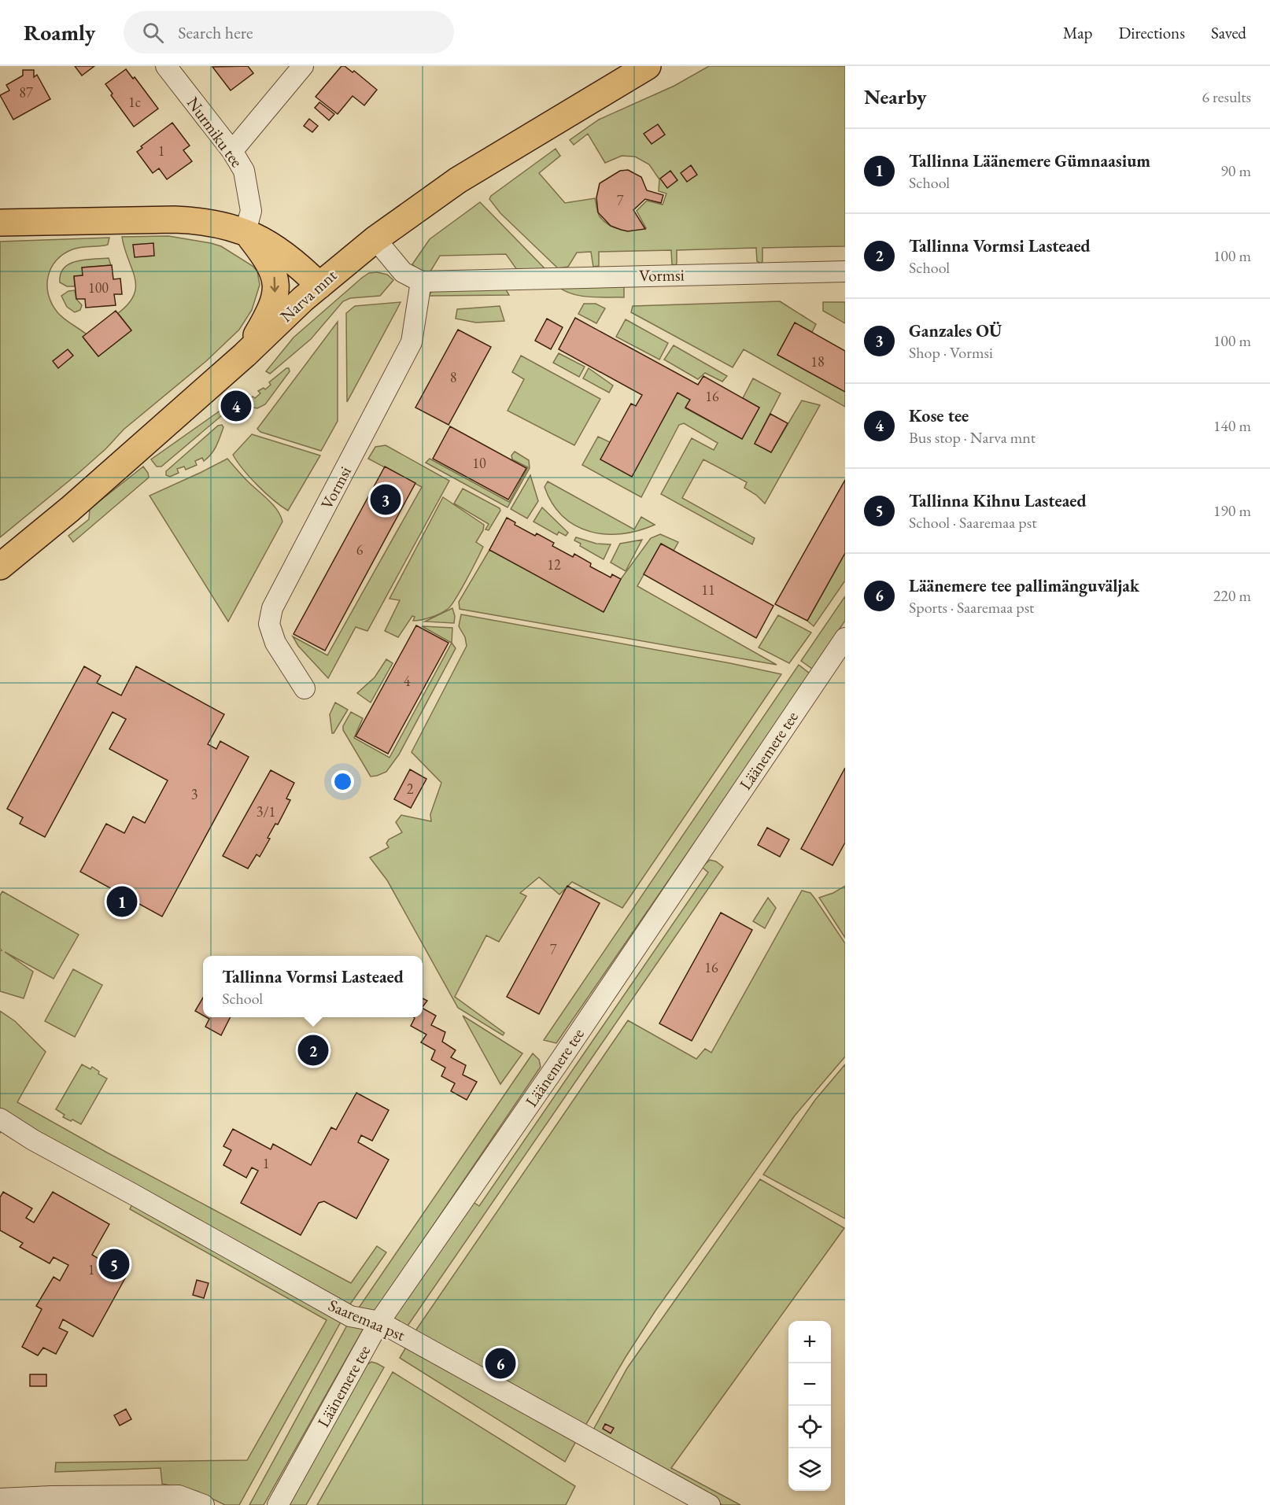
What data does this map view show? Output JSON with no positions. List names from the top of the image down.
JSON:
{
  "streets": {
    "main road": ["Narva mnt"],
    "street": [
      "Nurmiku tee",
      "Vormsi",
      "Läänemere tee",
      "Saaremaa pst"
    ]
  },
  "crossings": [
    ["Läänemere tee", "Saaremaa pst"]
  ],
  "house_numbers": [
    "87",
    "1c",
    "1",
    "7",
    "100",
    "18",
    "8",
    "16",
    "10",
    "6",
    "12",
    "11",
    "4",
    "2",
    "3",
    "3/1",
    "7",
    "16",
    "1",
    "1"
  ],
  "page": {
    "header": "Roamly",
    "search": "Search here",
    "nav": ["Map", "Directions", "Saved"],
    "heading": ["Nearby", "6 results"],
    "list": [
      {
        "mark": "1",
        "name": "Tallinna Läänemere Gümnaasium",
        "note": "School",
        "value": "90 m"
      },
      {
        "mark": "2",
        "name": "Tallinna Vormsi Lasteaed",
        "note": "School",
        "value": "100 m"
      },
      {
        "mark": "3",
        "name": "Ganzales OÜ",
        "note": "Shop · Vormsi",
        "value": "100 m"
      },
      {
        "mark": "4",
        "name": "Kose tee",
        "note": "Bus stop · Narva mnt",
        "value": "140 m"
      },
      {
        "mark": "5",
        "name": "Tallinna Kihnu Lasteaed",
        "note": "School · Saaremaa pst",
        "value": "190 m"
      },
      {
        "mark": "6",
        "name": "Läänemere tee pallimänguväljak",
        "note": "Sports · Saaremaa pst",
        "value": "220 m"
      }
    ],
    "pins": [
      "4",
      "3",
      "1",
      "2",
      "5",
      "6"
    ],
    "popup": ["Tallinna Vormsi Lasteaed", "School"],
    "map_buttons": ["+", "−"]
  }
}
